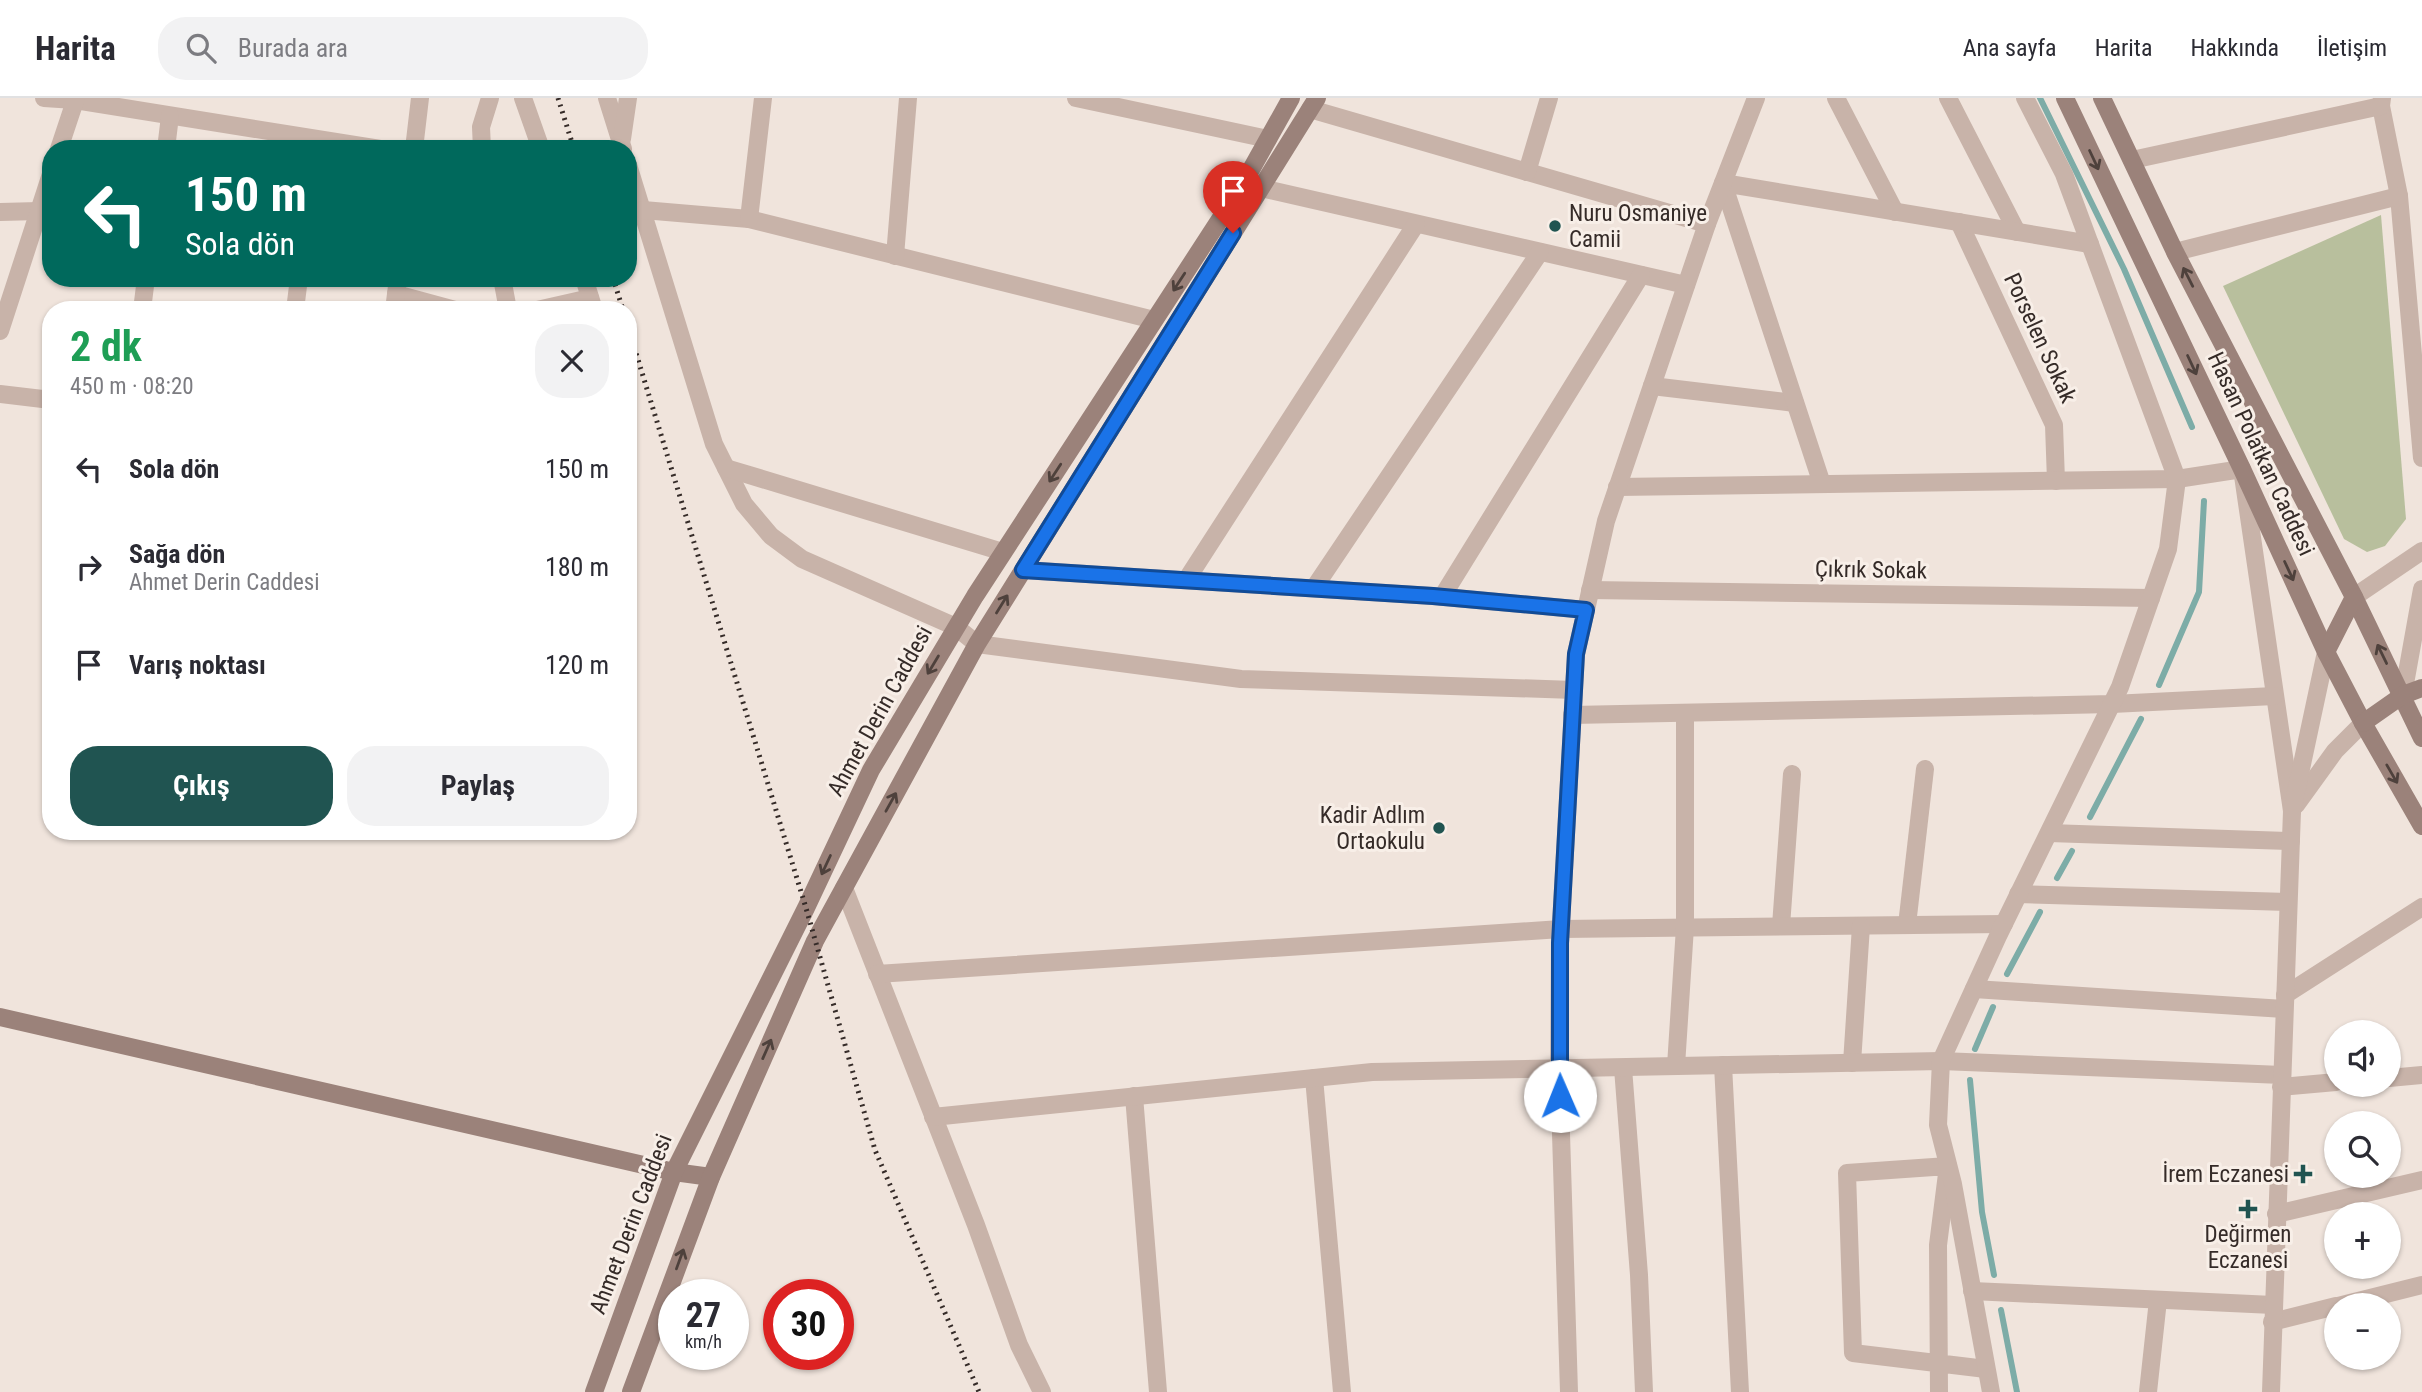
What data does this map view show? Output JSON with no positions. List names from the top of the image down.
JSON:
{
  "streets": {
    "main road": ["Hasan Polatkan Caddesi", "Ahmet Derin Caddesi"],
    "street": ["Porselen Sokak", "Çıkrık Sokak"]
  },
  "places": {
    "other": ["Nuru Osmaniye Camii", "Kadir Adlım Ortaokulu"],
    "health": ["İrem Eczanesi", "Değirmen Eczanesi"]
  },
  "page": {
    "header": "Harita",
    "search": "Burada ara",
    "nav": [
      "Ana sayfa",
      "Harita",
      "Hakkında",
      "İletişim"
    ],
    "turn": ["150 m", "Sola dön"],
    "heading": ["2 dk", "450 m · 08:20"],
    "list": [
      {
        "name": "Sola dön",
        "value": "150 m"
      },
      {
        "name": "Sağa dön",
        "note": "Ahmet Derin Caddesi",
        "value": "180 m"
      },
      {
        "name": "Varış noktası",
        "value": "120 m"
      }
    ],
    "buttons": ["Çıkış", "Paylaş"],
    "map_buttons": ["+", "−"],
    "speed": "27 km/h",
    "limit": "30"
  }
}
